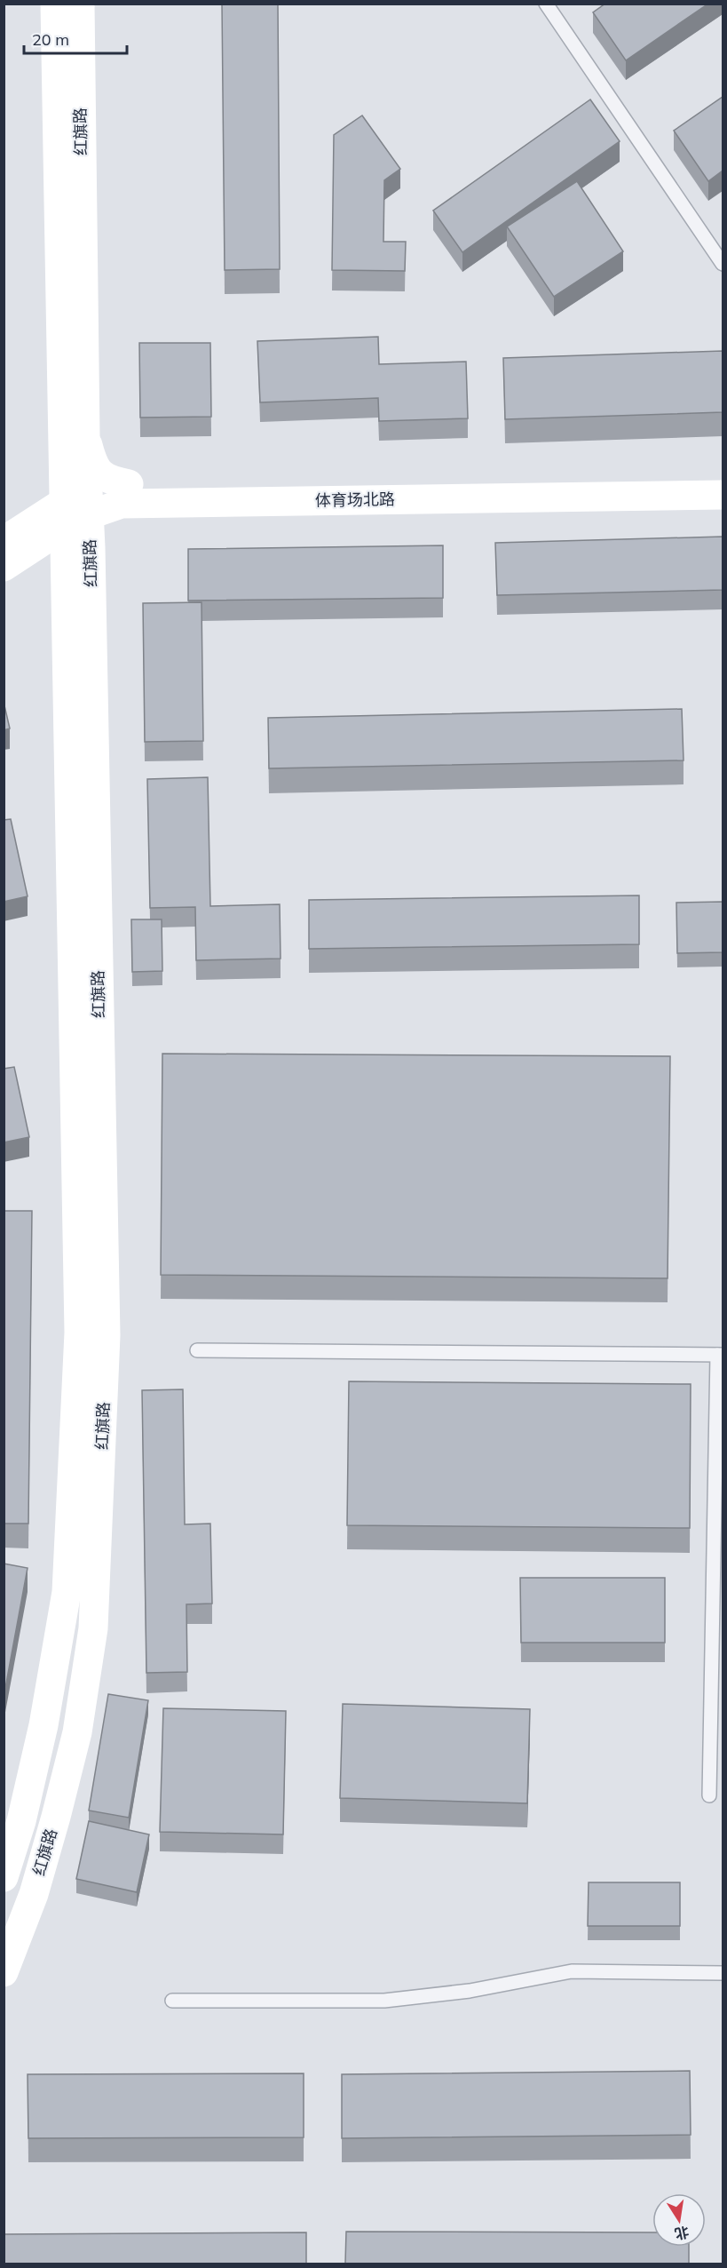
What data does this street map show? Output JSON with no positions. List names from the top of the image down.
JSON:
{
  "streets": {
    "main road": ["红旗路", "体育场北路"]
  },
  "crossings": [
    ["红旗路", "体育场北路"]
  ],
  "scale_bar": "20 m",
  "north": "bottom"
}
